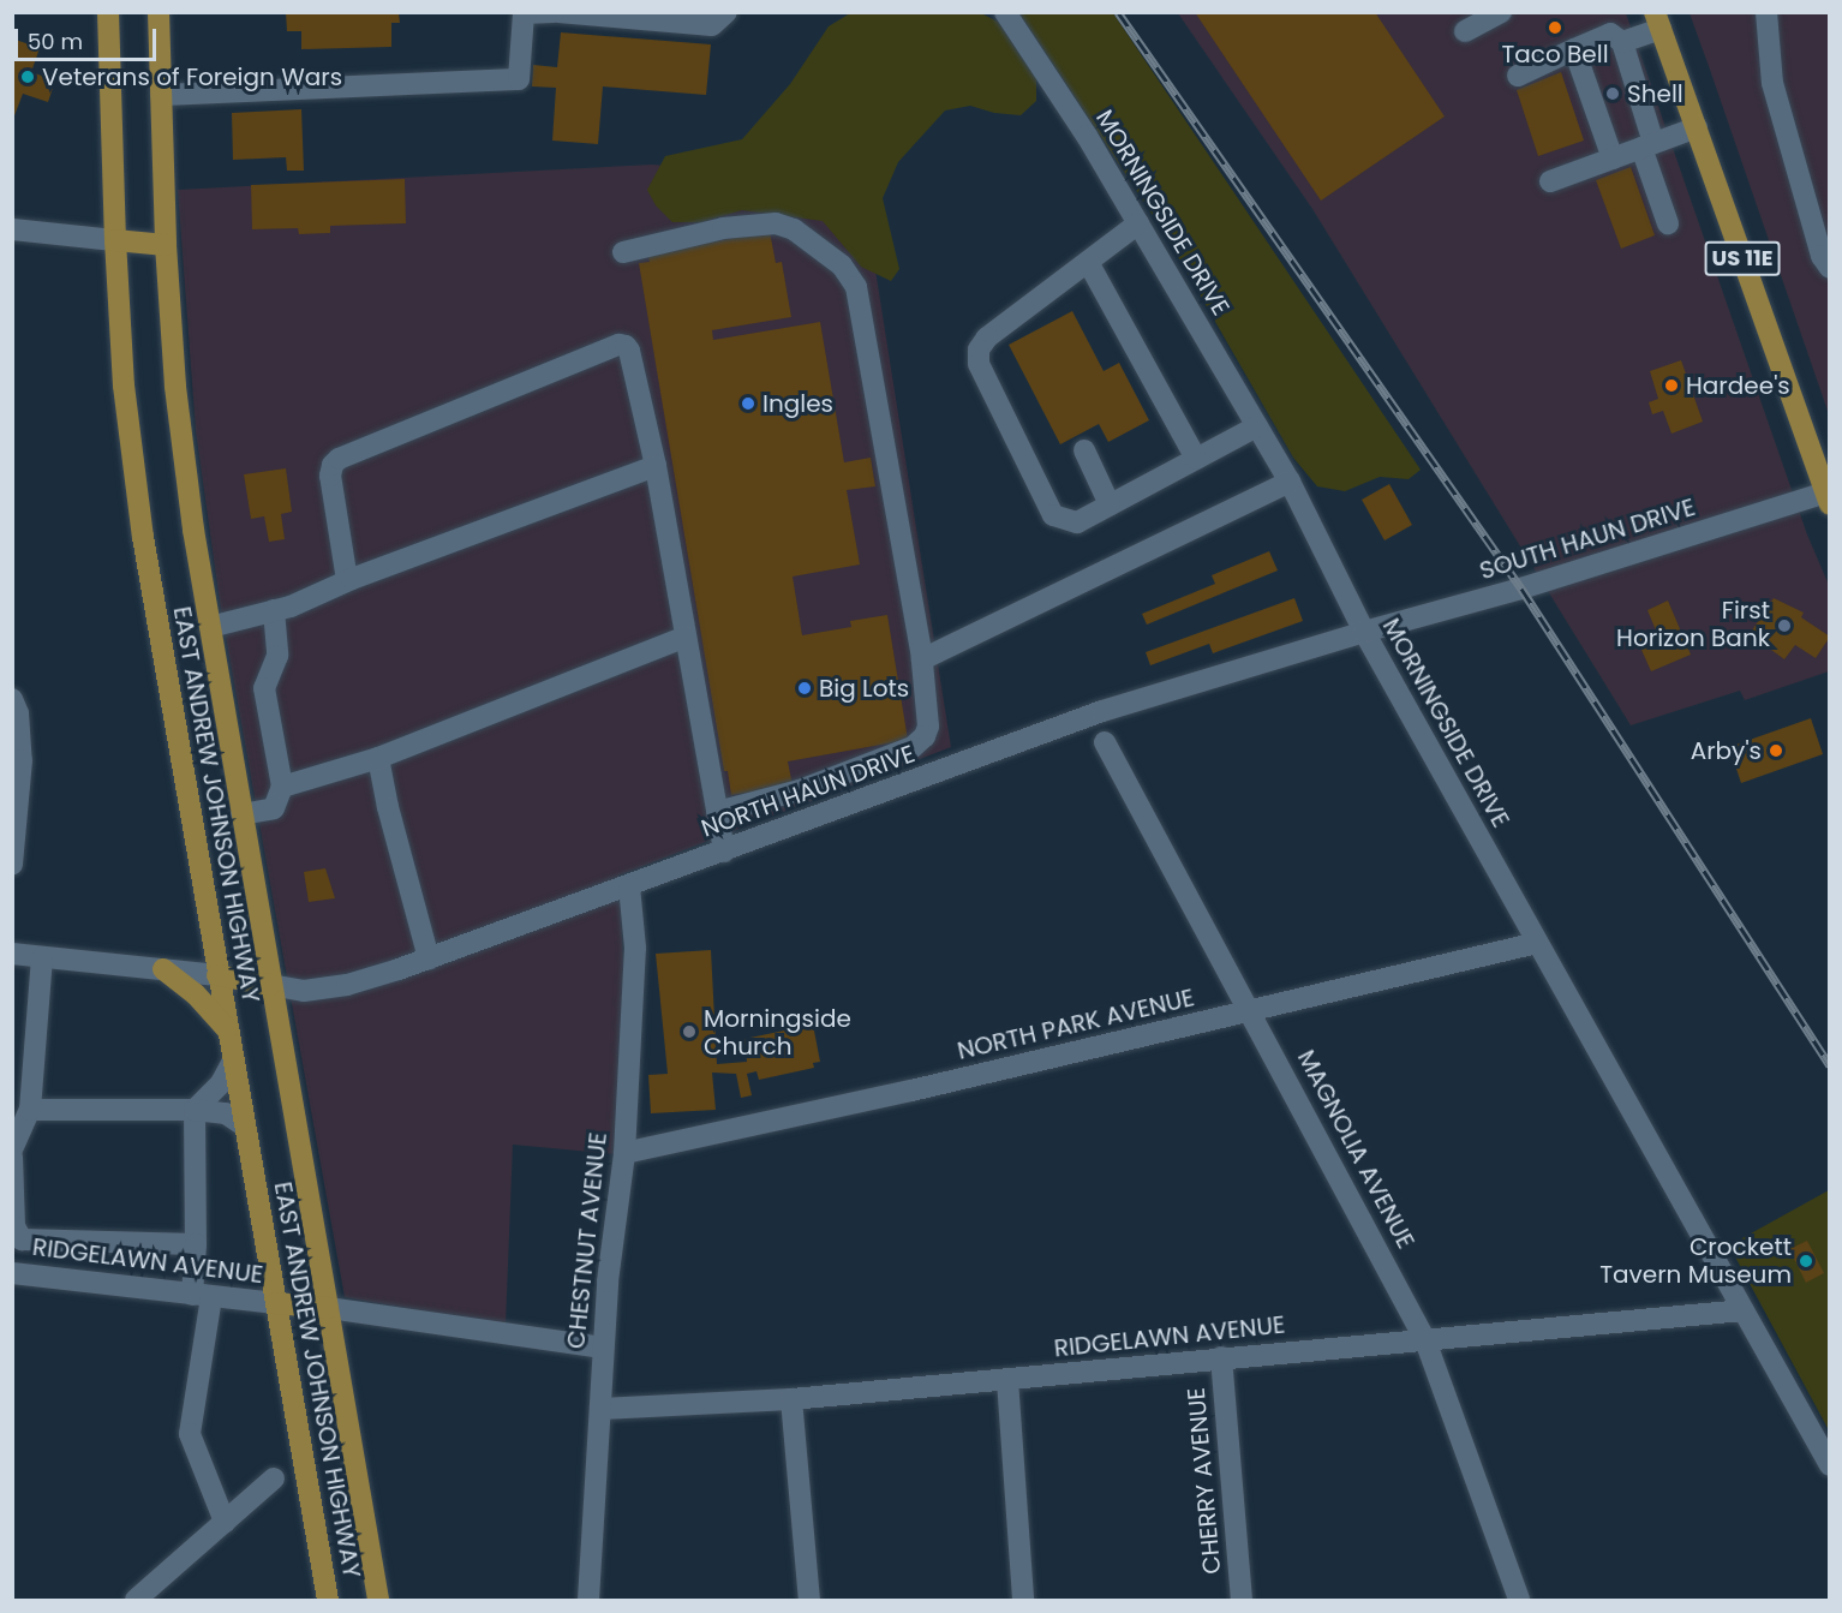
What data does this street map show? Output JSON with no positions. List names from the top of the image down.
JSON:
{
  "streets": {
    "main road": ["US 11E", "EAST ANDREW JOHNSON HIGHWAY"],
    "street": [
      "MORNINGSIDE DRIVE",
      "SOUTH HAUN DRIVE",
      "NORTH HAUN DRIVE",
      "NORTH PARK AVENUE",
      "MAGNOLIA AVENUE",
      "CHESTNUT AVENUE",
      "RIDGELAWN AVENUE",
      "CHERRY AVENUE"
    ]
  },
  "crossings": [
    ["MORNINGSIDE DRIVE", "SOUTH HAUN DRIVE"],
    ["MORNINGSIDE DRIVE", "NORTH HAUN DRIVE"],
    ["MORNINGSIDE DRIVE", "NORTH PARK AVENUE"],
    ["MORNINGSIDE DRIVE", "RIDGELAWN AVENUE"],
    ["US 11E", "SOUTH HAUN DRIVE"],
    ["SOUTH HAUN DRIVE", "NORTH HAUN DRIVE"],
    ["NORTH HAUN DRIVE", "EAST ANDREW JOHNSON HIGHWAY"],
    ["NORTH HAUN DRIVE", "CHESTNUT AVENUE"],
    ["EAST ANDREW JOHNSON HIGHWAY", "RIDGELAWN AVENUE"],
    ["NORTH PARK AVENUE", "MAGNOLIA AVENUE"],
    ["NORTH PARK AVENUE", "CHESTNUT AVENUE"],
    ["MAGNOLIA AVENUE", "RIDGELAWN AVENUE"],
    ["CHESTNUT AVENUE", "RIDGELAWN AVENUE"],
    ["RIDGELAWN AVENUE", "CHERRY AVENUE"]
  ],
  "places": [
    "Taco Bell",
    "Veterans of Foreign Wars",
    "Shell",
    "Hardee's",
    "Ingles",
    "First Horizon Bank",
    "Big Lots",
    "Arby's",
    "Morningside Church",
    "Crockett Tavern Museum"
  ],
  "scale_bar": "50 m"
}
